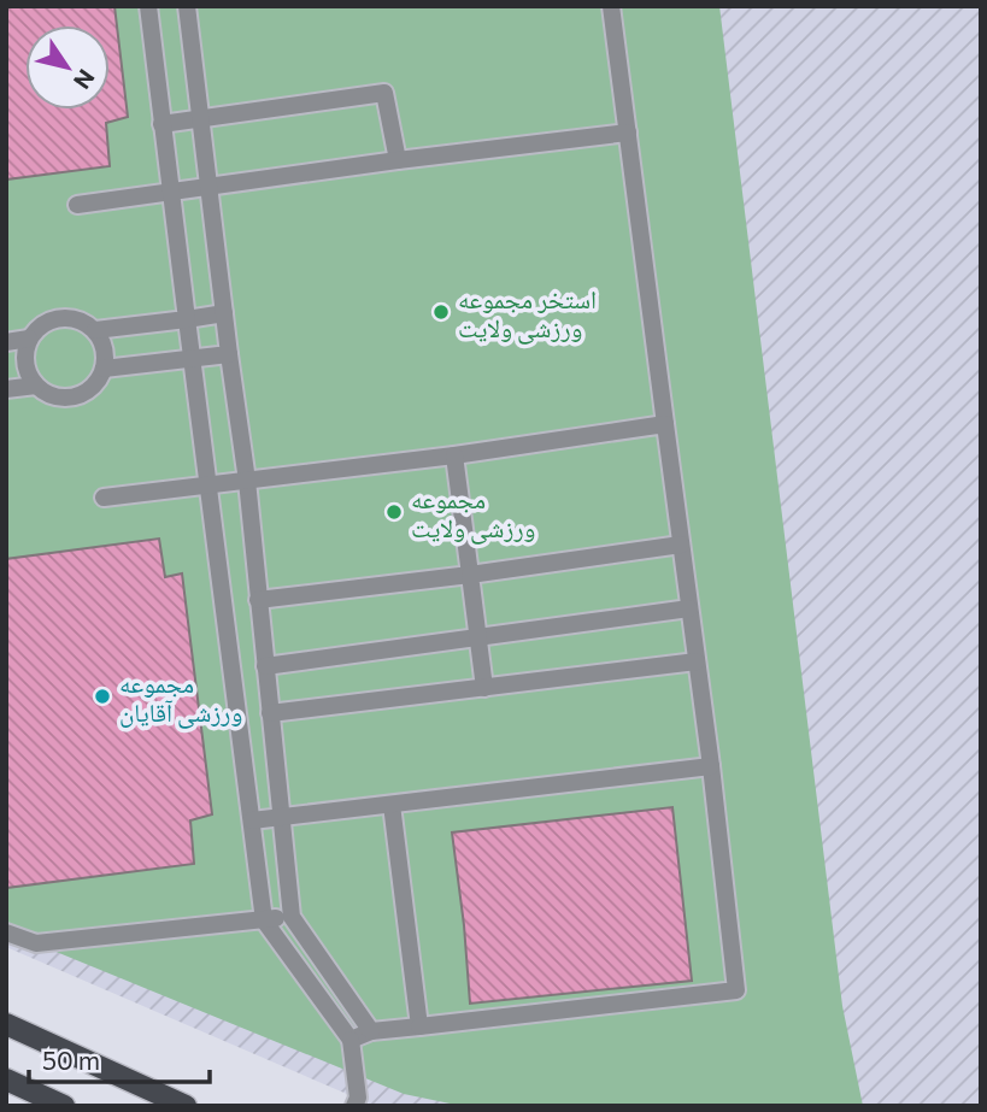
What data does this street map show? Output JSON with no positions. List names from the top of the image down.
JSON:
{
  "places": ["استخر مجموعه ورزشی ولایت", "مجموعه ورزشی ولایت", "مجموعه ورزشی آقایان"],
  "scale_bar": "50 m",
  "north": "bottom right"
}
